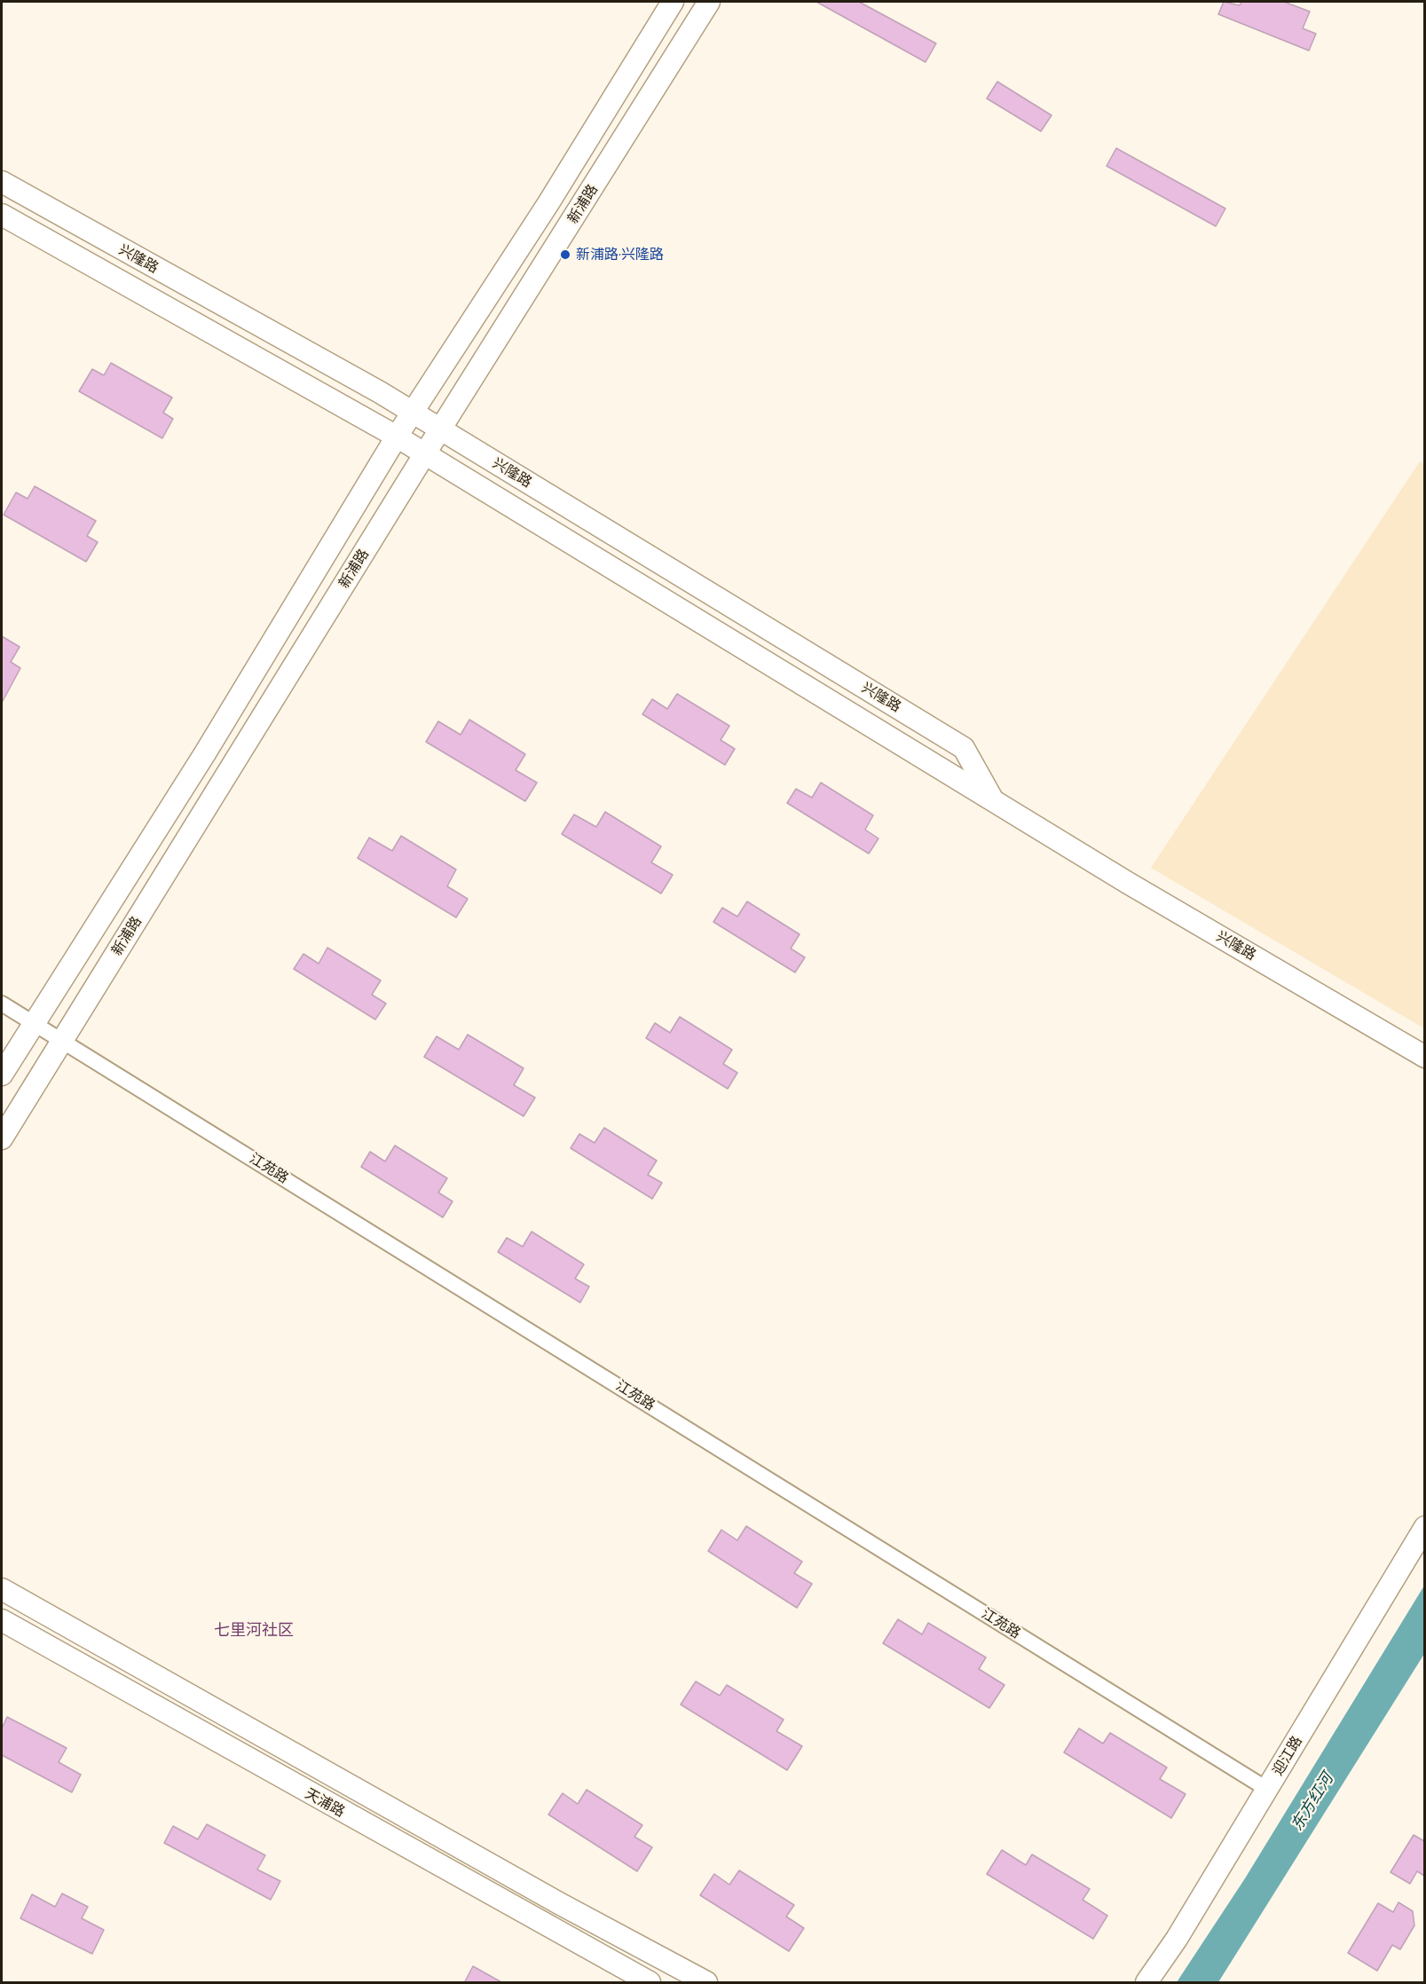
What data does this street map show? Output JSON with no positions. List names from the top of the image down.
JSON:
{
  "streets": {
    "main road": [
      "新浦路",
      "兴隆路",
      "迎江路",
      "天浦路"
    ],
    "street": ["江苑路"]
  },
  "crossings": [
    ["新浦路", "兴隆路"],
    ["新浦路", "江苑路"],
    ["江苑路", "迎江路"]
  ],
  "districts": ["七里河社区"],
  "water": ["东方红河"],
  "places": ["新浦路·兴隆路"]
}
